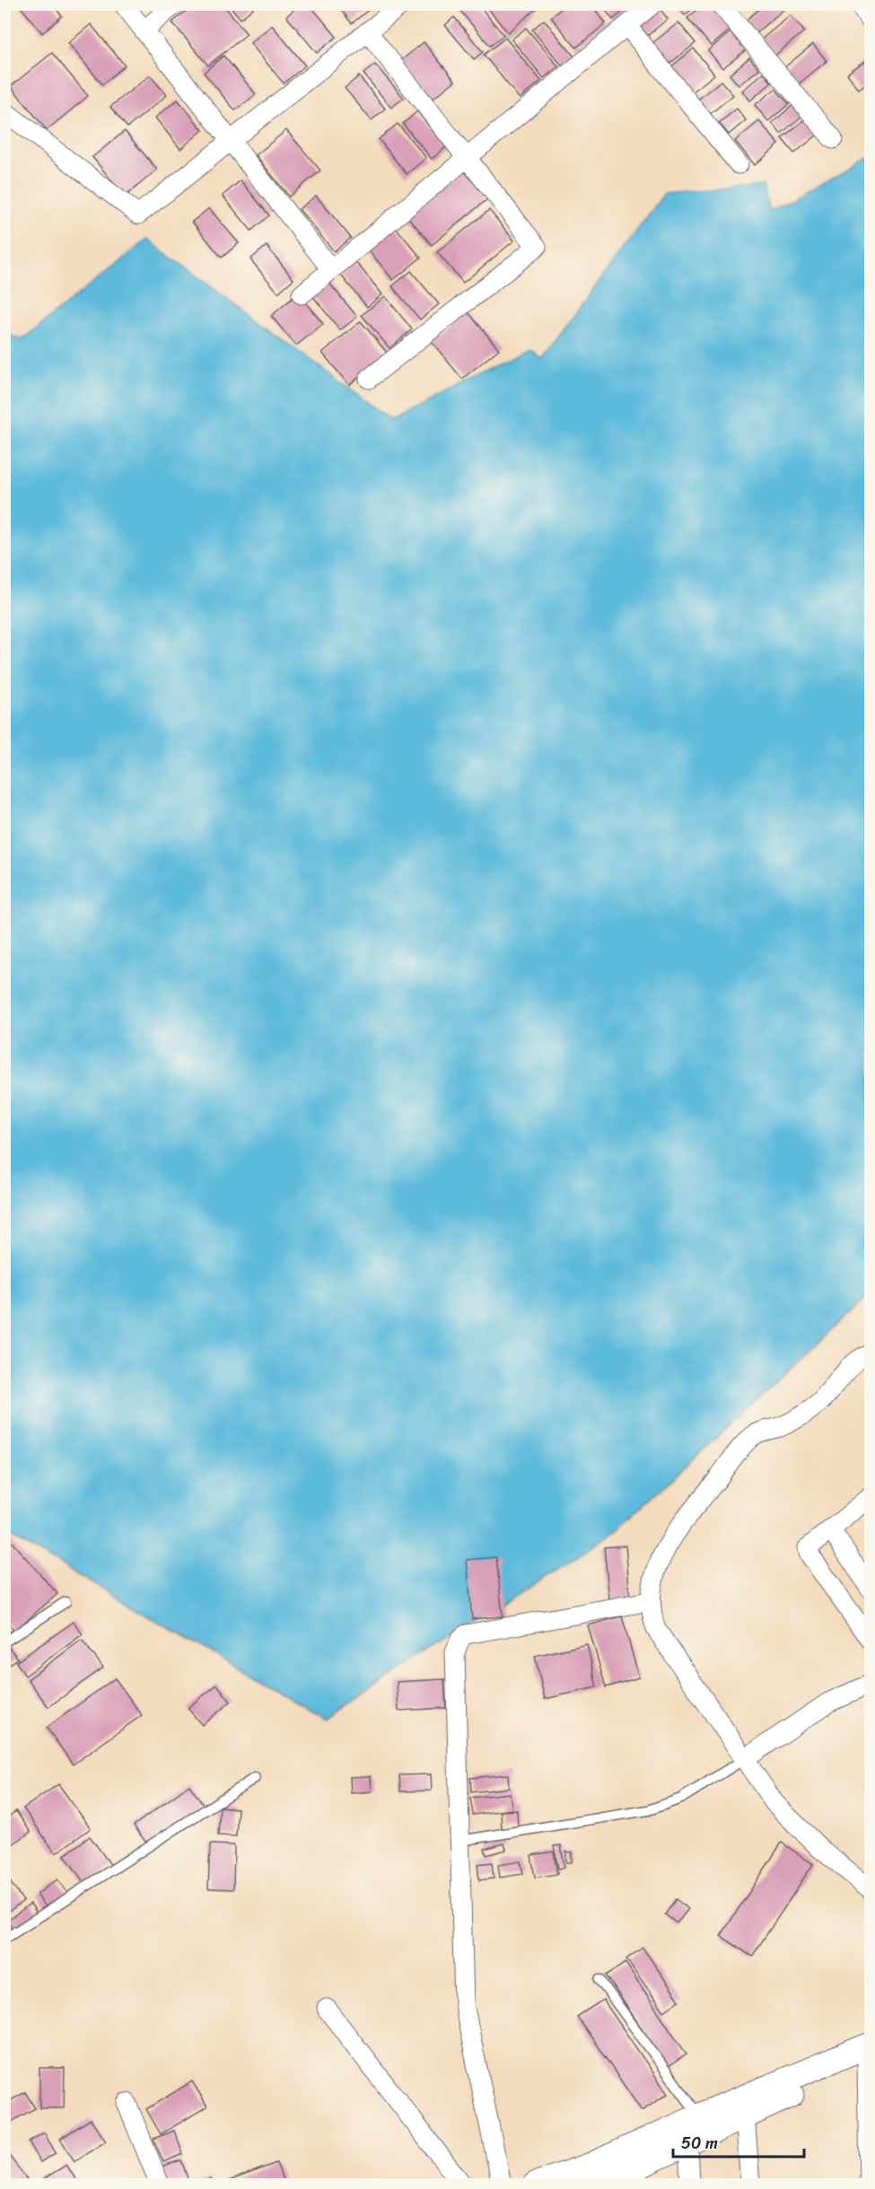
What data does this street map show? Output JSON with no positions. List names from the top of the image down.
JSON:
{
  "scale_bar": "50 m"
}
